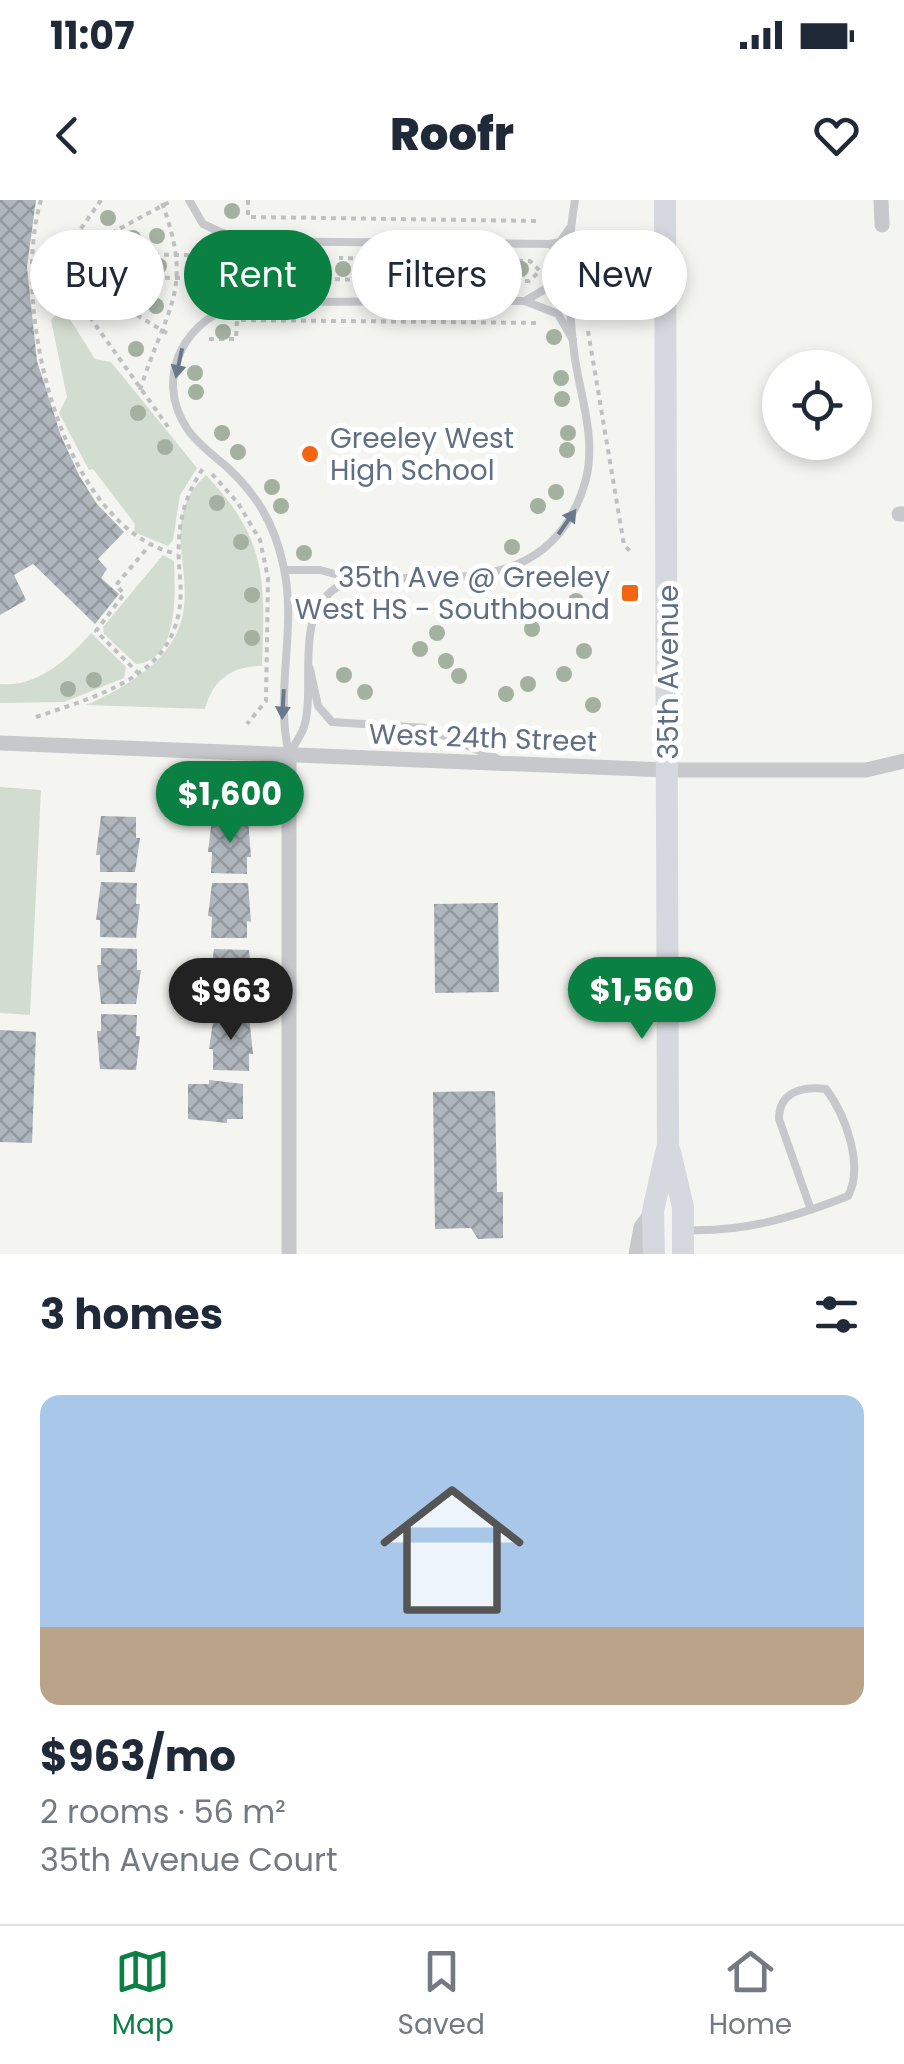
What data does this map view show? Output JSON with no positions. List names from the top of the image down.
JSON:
{
  "streets": {
    "main road": ["35th Avenue"],
    "street": ["West 24th Street"]
  },
  "crossings": [
    ["35th Avenue", "West 24th Street"]
  ],
  "places": {
    "other": ["Greeley West High School"],
    "transit": ["35th Ave @ Greeley West HS - Southbound"]
  },
  "page": {
    "status": "11:07",
    "header": "Roofr",
    "chip": [
      "Buy",
      "Rent",
      "Filters",
      "New"
    ],
    "price": ["$1,600", "$1,560", "$963"],
    "heading": "3 homes",
    "list": [
      {
        "name": "$963/mo",
        "note": "2 rooms · 56 m² · 35th Avenue Court"
      }
    ],
    "tabs": ["Map", "Saved", "Home"]
  }
}
